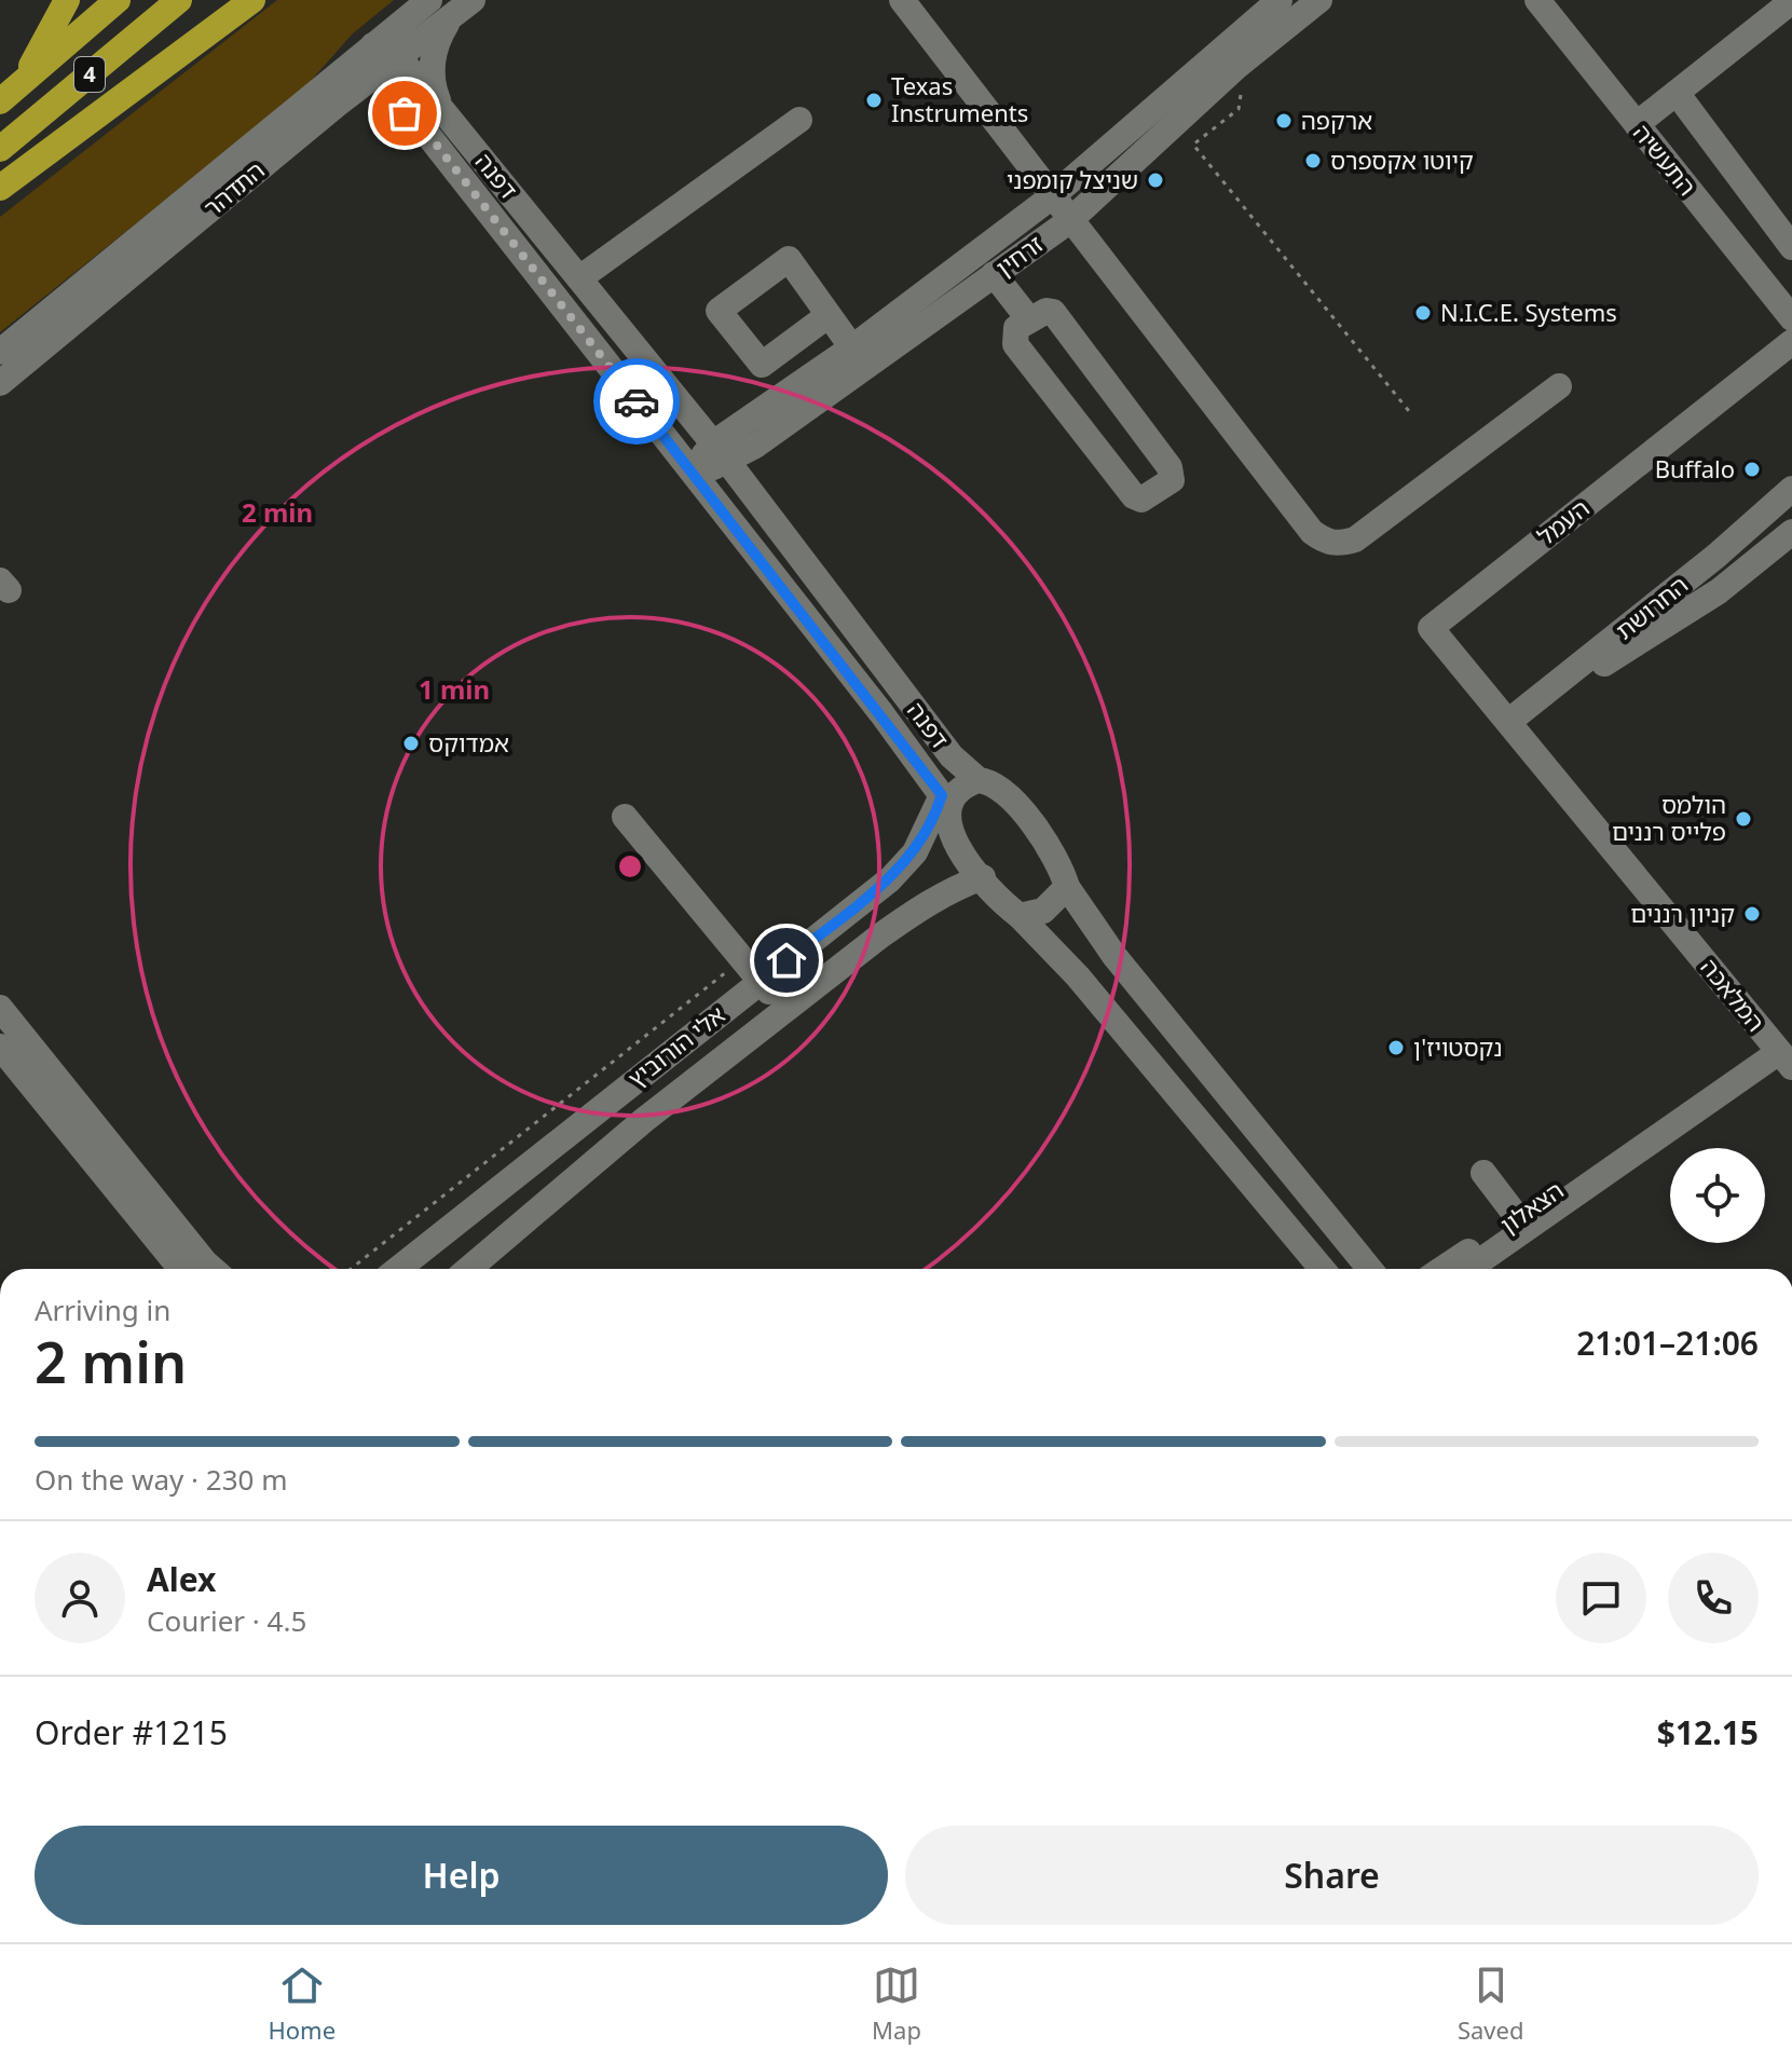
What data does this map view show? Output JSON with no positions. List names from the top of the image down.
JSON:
{
  "streets": {
    "highway": ["4"],
    "street": [
      "התעשיה",
      "דפנה",
      "התדהר",
      "זרחין",
      "העמל",
      "החרושת",
      "המלאכה",
      "אלי הורוביץ",
      "הצאלון"
    ]
  },
  "crossings": [
    ["דפנה", "התדהר"],
    ["דפנה", "זרחין"],
    ["דפנה", "אלי הורוביץ"],
    ["העמל", "החרושת"],
    ["העמל", "המלאכה"],
    ["החרושת", "המלאכה"],
    ["המלאכה", "הצאלון"]
  ],
  "places": [
    "Texas Instruments",
    "ארקפה",
    "קיוטו אקספרס",
    "שניצל קומפני",
    "N.I.C.E. Systems",
    "Buffalo",
    "אמדוקס",
    "הולמס פלייס רננים",
    "קניון רננים",
    "נקסטויז'ן"
  ],
  "page": {
    "heading": ["2 min", "Arriving in", "21:01–21:06"],
    "panel": [
      "Alex",
      "Courier · 4.5",
      "Order #1215",
      "$12.15"
    ],
    "bar": "On the way · 230 m",
    "buttons": ["Help", "Share"],
    "tabs": ["Home", "Map", "Saved"]
  },
  "rings": ["2 min", "1 min"]
}
